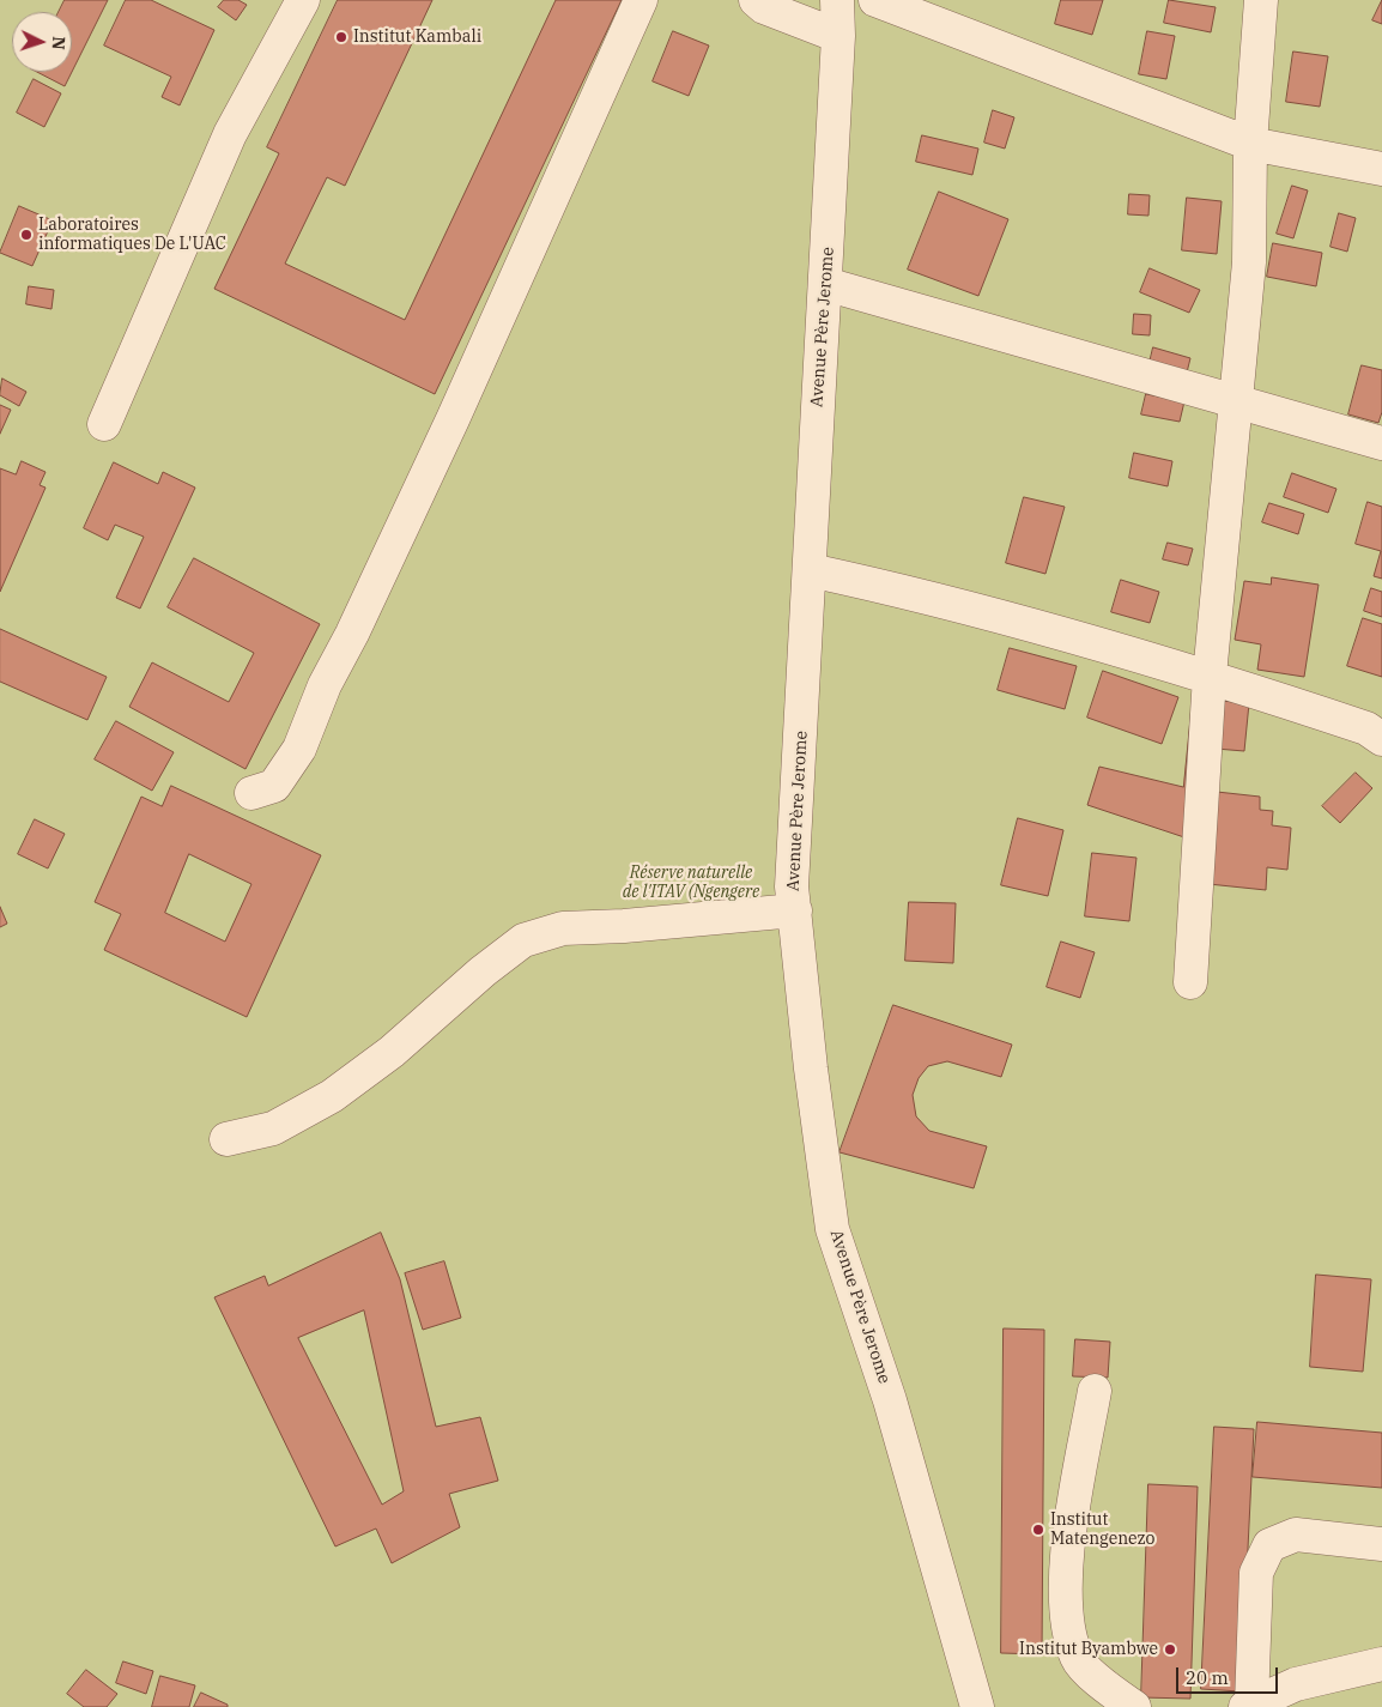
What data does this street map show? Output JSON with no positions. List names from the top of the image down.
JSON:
{
  "streets": {
    "street": ["Avenue Père Jerome"]
  },
  "parks": ["Réserve naturelle de l'ITAV (Ngengere"],
  "places": [
    "Institut Kambali",
    "Laboratoires informatiques De L'UAC",
    "Institut Matengenezo",
    "Institut Byambwe"
  ],
  "scale_bar": "20 m",
  "north": "right"
}
